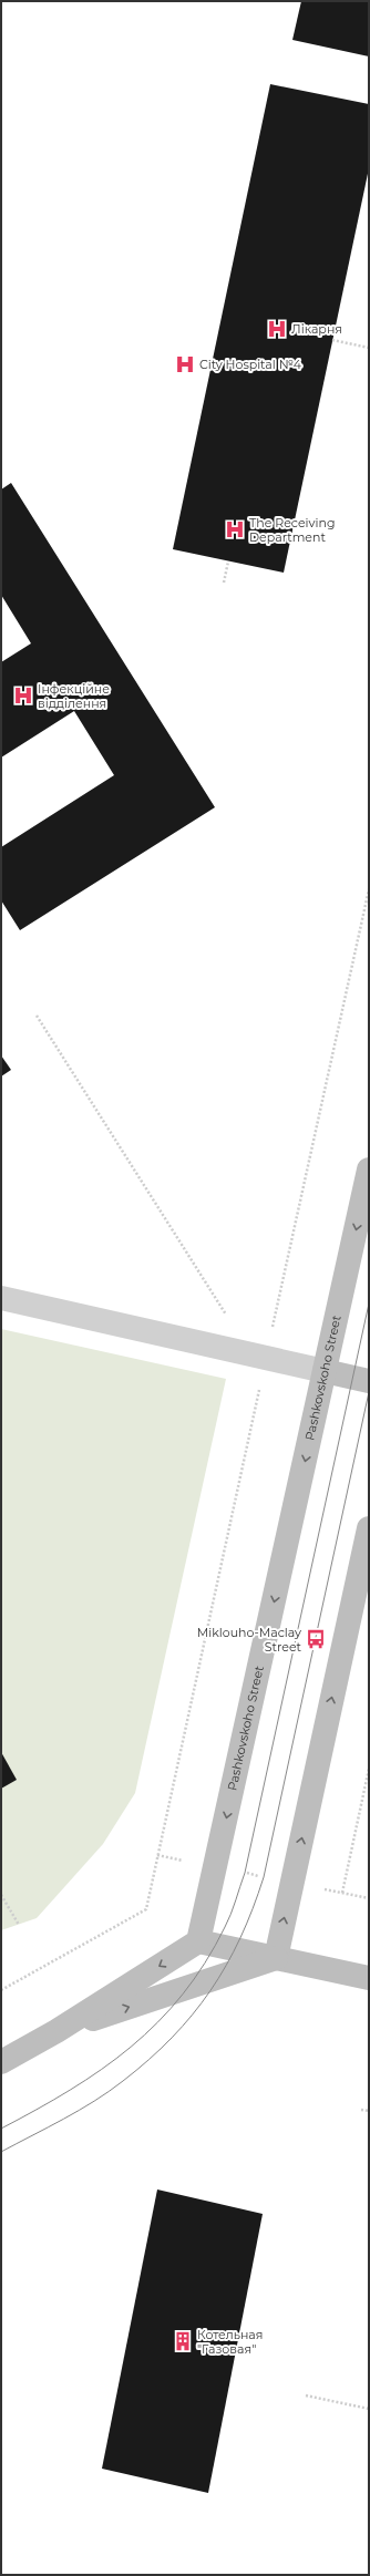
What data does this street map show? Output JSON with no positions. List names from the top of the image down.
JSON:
{
  "streets": {
    "street": ["Pashkovskoho Street"]
  },
  "places": {
    "hospital": [
      "Лікарня",
      "City Hospital №4",
      "The Receiving Department",
      "Інфекційне відділення"
    ],
    "bus stop": ["Miklouho-Maclay Street"],
    "building": ["Котельная \"Газовая\""]
  }
}
